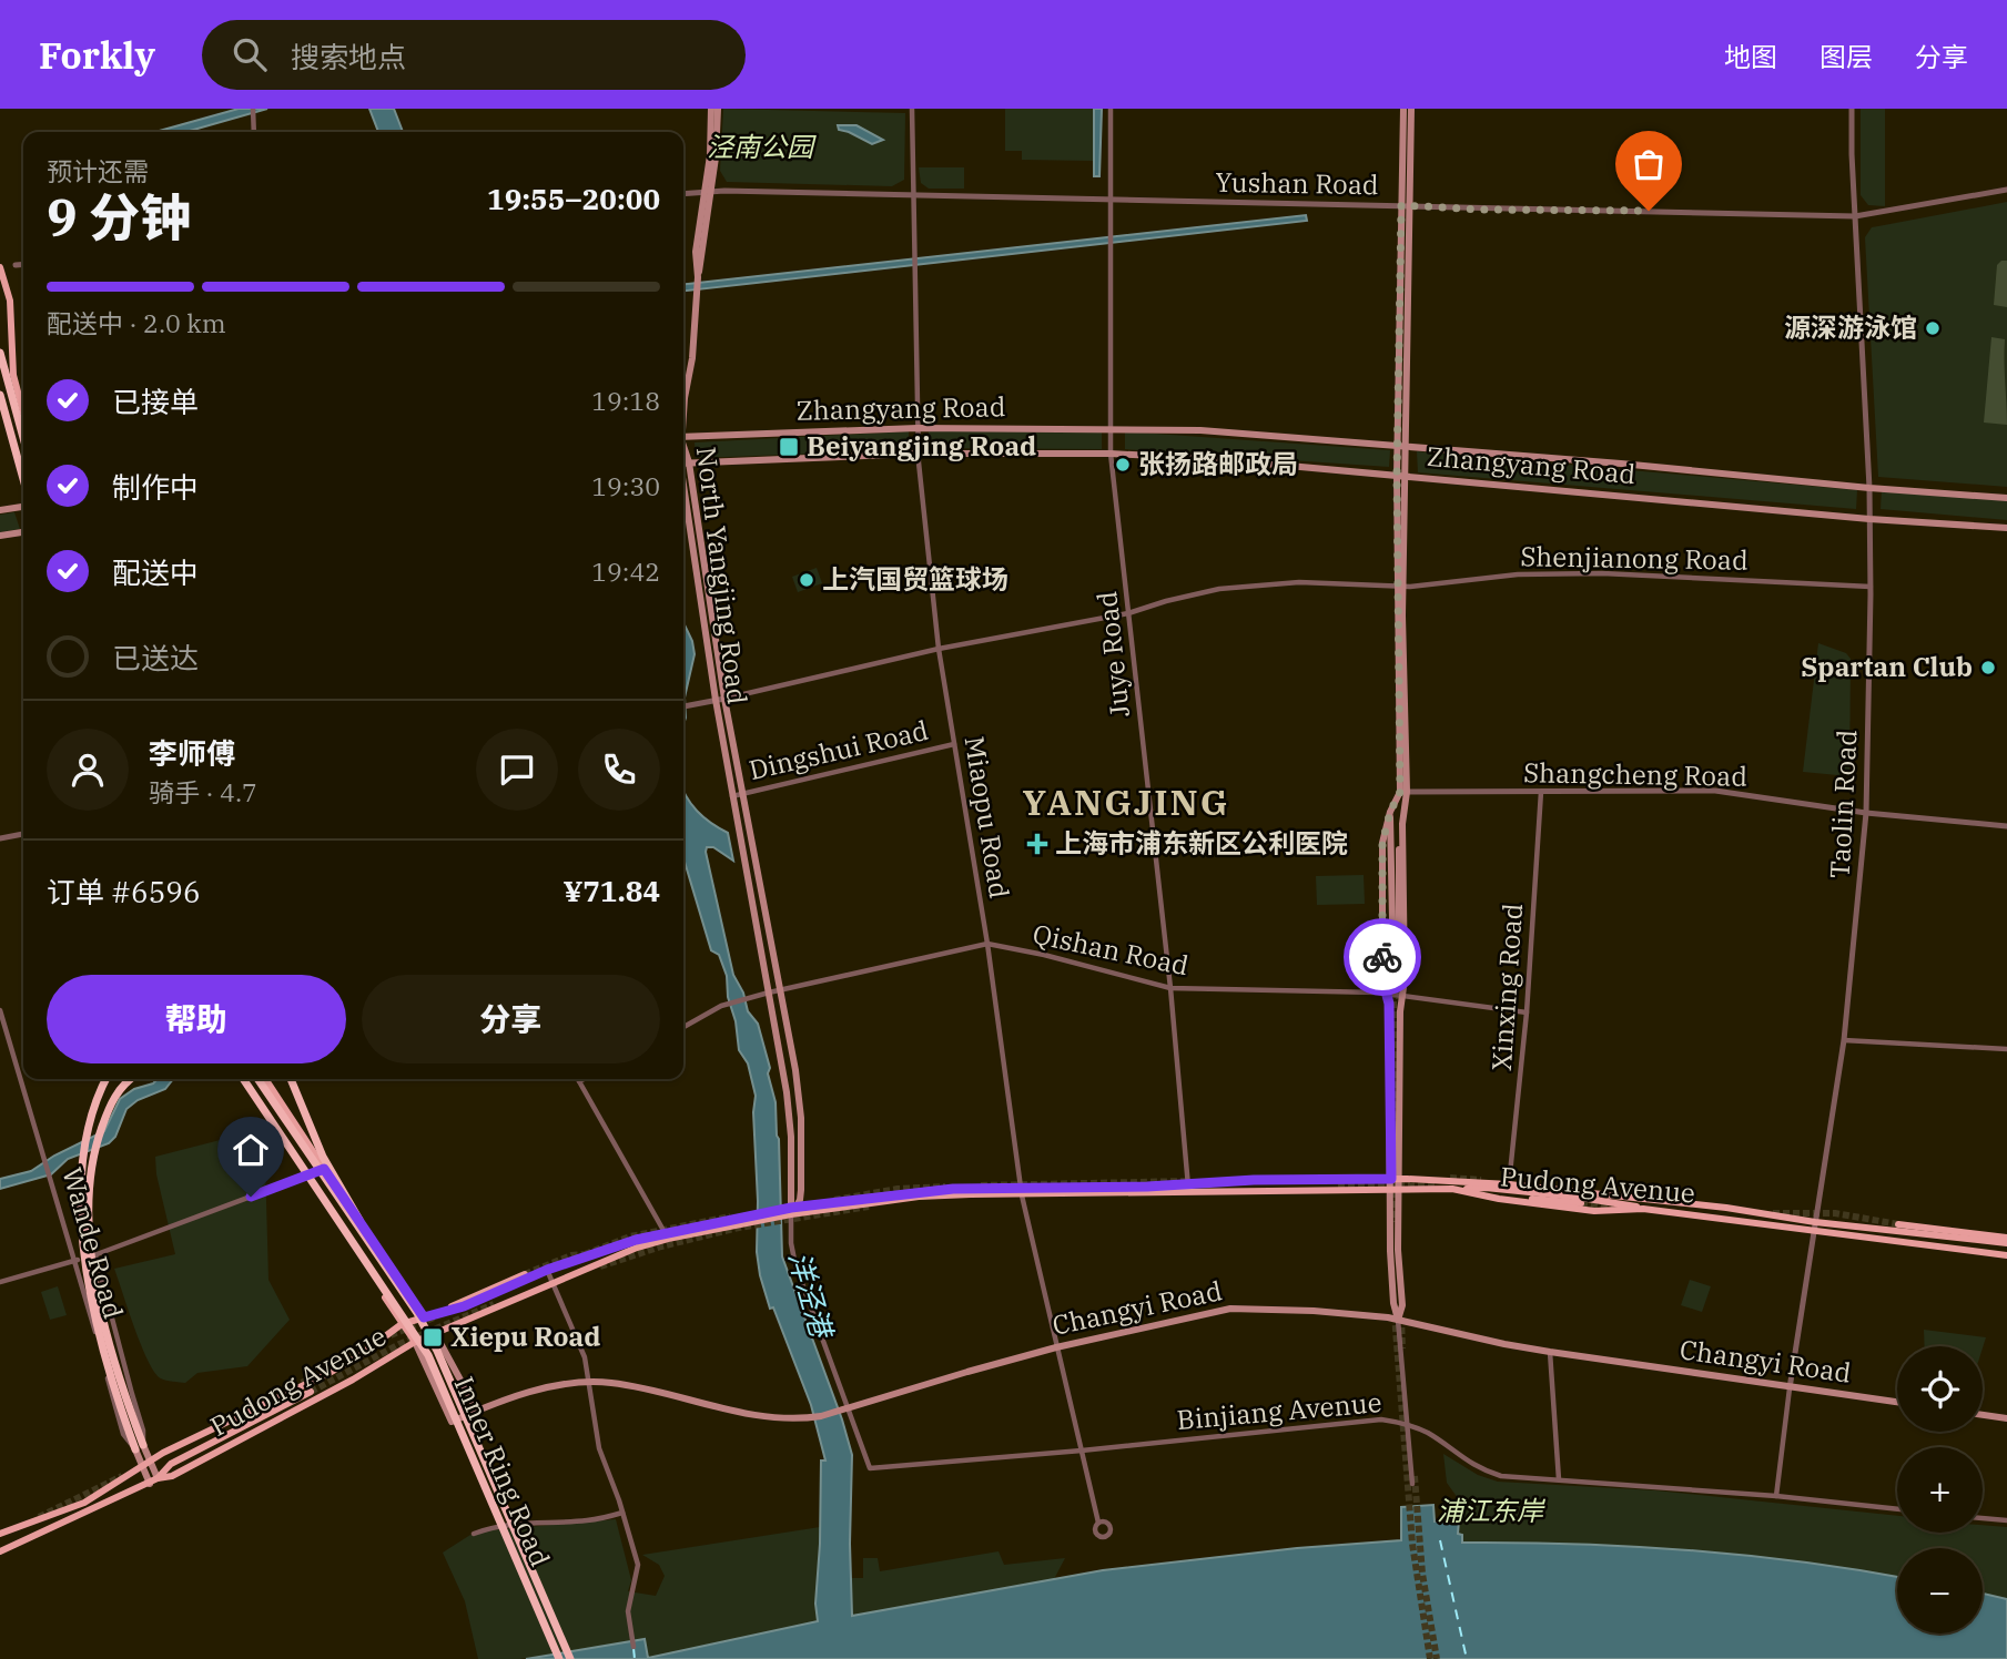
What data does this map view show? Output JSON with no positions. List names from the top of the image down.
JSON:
{
  "streets": {
    "highway": ["Inner Ring Road"],
    "main road": [
      "Zhangyang Road",
      "North Yangjing Road",
      "Pudong Avenue",
      "Wande Road",
      "Changyi Road"
    ],
    "street": [
      "Yushan Road",
      "Shenjianong Road",
      "Juye Road",
      "Dingshui Road",
      "Shangcheng Road",
      "Taolin Road",
      "Miaopu Road",
      "Qishan Road",
      "Xinxing Road",
      "Binjiang Avenue"
    ]
  },
  "crossings": [
    ["Yushan Road", "North Yangjing Road"],
    ["Yushan Road", "Juye Road"],
    ["Yushan Road", "Taolin Road"],
    ["Yushan Road", "Miaopu Road"],
    ["Zhangyang Road", "Juye Road"],
    ["Zhangyang Road", "Taolin Road"],
    ["Zhangyang Road", "Miaopu Road"],
    ["Shenjianong Road", "North Yangjing Road"],
    ["Shenjianong Road", "Juye Road"],
    ["Shenjianong Road", "Taolin Road"],
    ["Shenjianong Road", "Miaopu Road"],
    ["North Yangjing Road", "Dingshui Road"],
    ["North Yangjing Road", "Qishan Road"],
    ["North Yangjing Road", "Pudong Avenue"],
    ["North Yangjing Road", "Binjiang Avenue"],
    ["Juye Road", "Qishan Road"],
    ["Juye Road", "Pudong Avenue"],
    ["Dingshui Road", "Miaopu Road"],
    ["Shangcheng Road", "Taolin Road"],
    ["Shangcheng Road", "Xinxing Road"],
    ["Taolin Road", "Pudong Avenue"],
    ["Taolin Road", "Changyi Road"],
    ["Taolin Road", "Binjiang Avenue"],
    ["Miaopu Road", "Qishan Road"],
    ["Miaopu Road", "Pudong Avenue"],
    ["Miaopu Road", "Changyi Road"],
    ["Miaopu Road", "Binjiang Avenue"],
    ["Qishan Road", "Xinxing Road"],
    ["Xinxing Road", "Pudong Avenue"],
    ["Pudong Avenue", "Wande Road"],
    ["Pudong Avenue", "Changyi Road"],
    ["Pudong Avenue", "Inner Ring Road"]
  ],
  "districts": ["YANGJING"],
  "water": ["洋泾港"],
  "parks": ["泾南公园", "浦江东岸"],
  "places": {
    "other": [
      "源深游泳馆",
      "张扬路邮政局",
      "上汽国贸篮球场",
      "Spartan Club"
    ],
    "transit": ["Beiyangjing Road", "Xiepu Road"],
    "health": ["上海市浦东新区公利医院"]
  },
  "page": {
    "header": "Forkly",
    "search": "搜索地点",
    "nav": ["地图", "图层", "分享"],
    "heading": ["9 分钟", "预计还需", "19:55–20:00"],
    "panel": [
      "李师傅",
      "骑手 · 4.7",
      "订单 #6596",
      "¥71.84"
    ],
    "bar": "配送中 · 2.0 km",
    "list": [
      ["已接单", "19:18"],
      ["制作中", "19:30"],
      ["配送中", "19:42"],
      "已送达"
    ],
    "buttons": ["帮助", "分享"],
    "map_buttons": ["+", "−"]
  }
}
